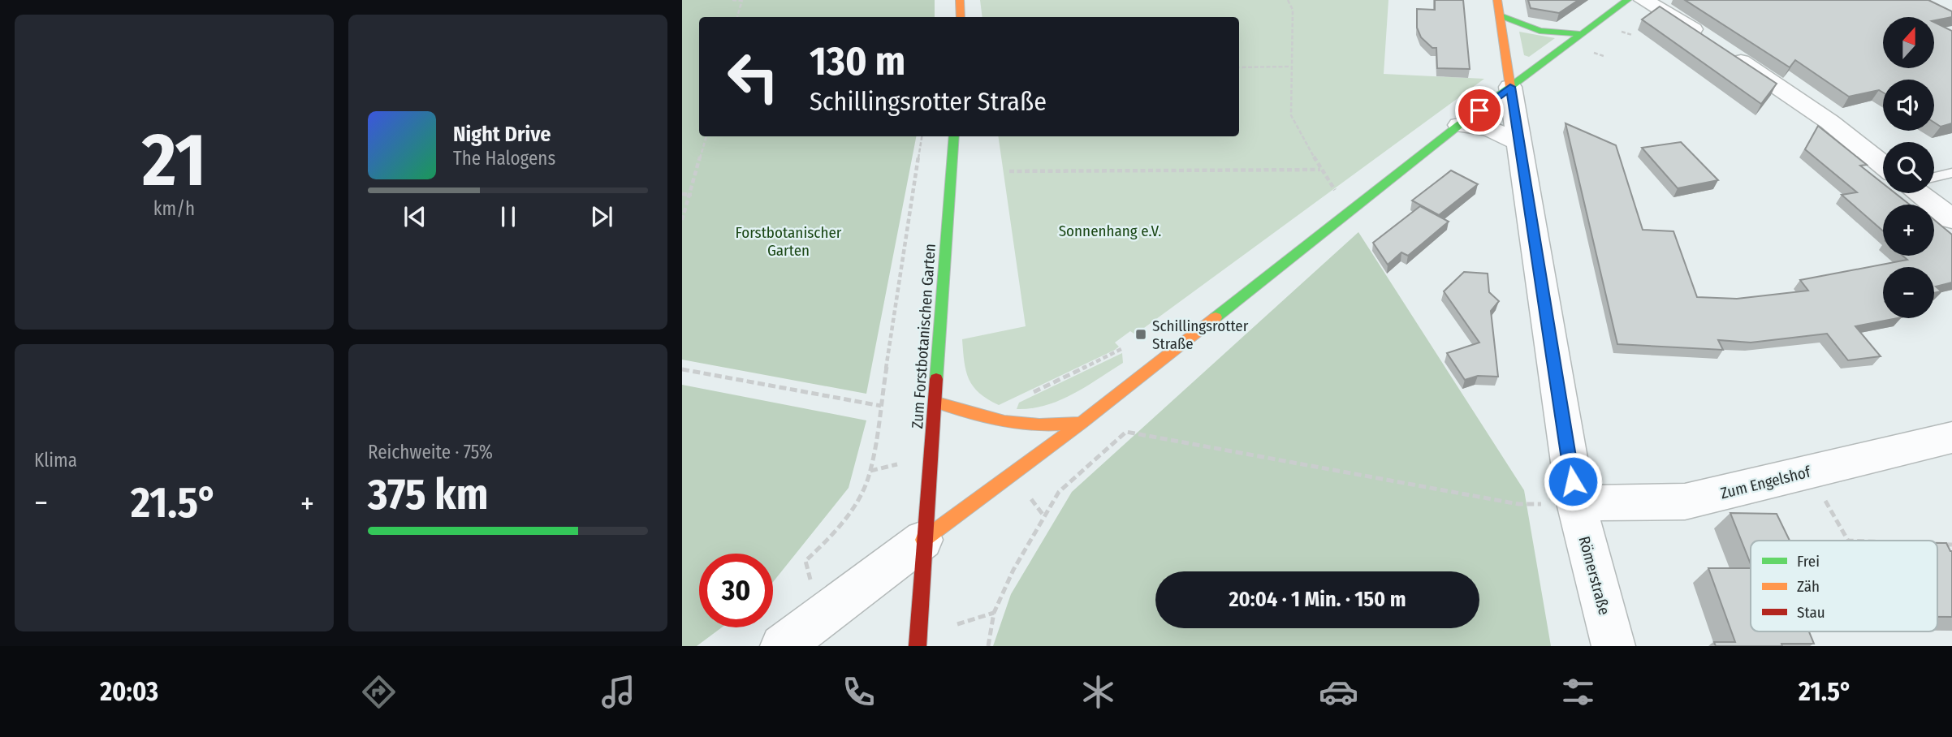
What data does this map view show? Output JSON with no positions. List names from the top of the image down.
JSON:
{
  "streets": {
    "street": ["Zum Forstbotanischen Garten", "Zum Engelshof", "Römerstraße"]
  },
  "crossings": [
    ["Zum Engelshof", "Römerstraße"]
  ],
  "parks": ["Sonnenhang e.V.", "Forstbotanischer Garten"],
  "places": {
    "transit": ["Schillingsrotter Straße"]
  },
  "legend": ["Frei", "Zäh", "Stau"],
  "north": "top",
  "page": {
    "tile": [
      ["21", "km/h"],
      "Klima",
      ["Reichweite · 75%", "375 km"]
    ],
    "map_buttons": ["+", "−"],
    "turn": ["130 m", "Schillingsrotter Straße"],
    "song": ["Night Drive", "The Halogens"],
    "heat": ["−", "21.5°", "+"],
    "limit": "30",
    "trip": "20:04 · 1 Min. · 150 m",
    "tabs": ["20:03", "21.5°"]
  }
}
